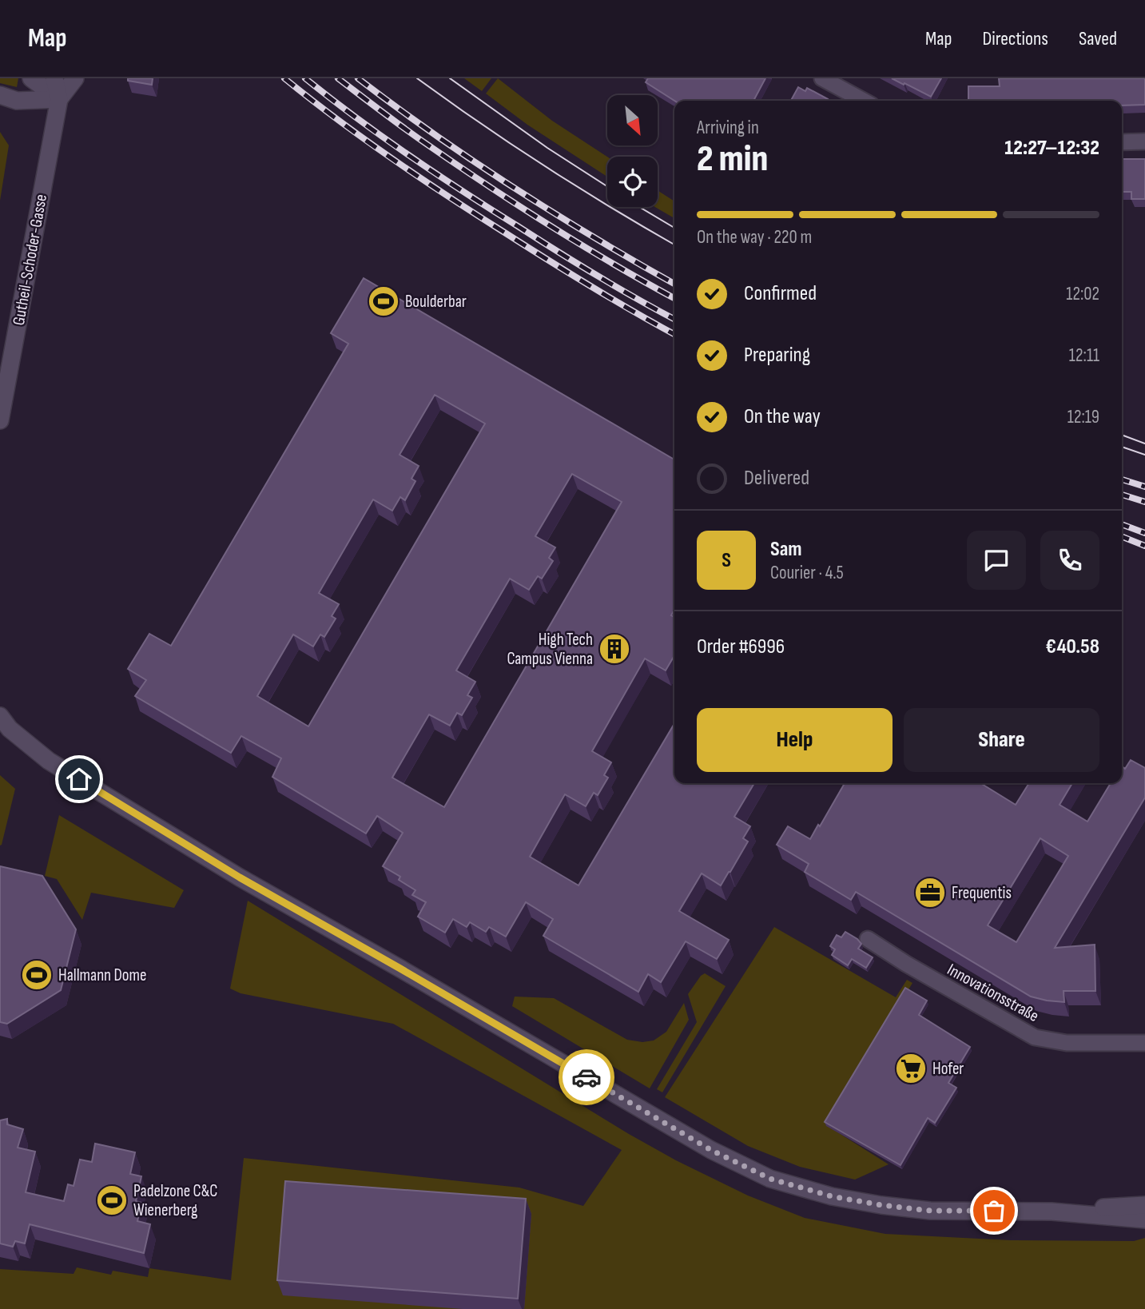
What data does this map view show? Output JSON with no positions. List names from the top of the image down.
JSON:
{
  "streets": {
    "street": ["Gutheil-Schoder-Gasse", "Innovationsstraße"]
  },
  "places": {
    "sports": ["Boulderbar", "Hallmann Dome", "Padelzone C&C Wienerberg"],
    "building": ["High Tech Campus Vienna"],
    "office": ["Frequentis"],
    "supermarket": ["Hofer"]
  },
  "north": "bottom right",
  "page": {
    "header": "Map",
    "nav": ["Map", "Directions", "Saved"],
    "heading": ["2 min", "Arriving in", "12:27–12:32"],
    "panel": [
      "Sam",
      "Courier · 4.5",
      "Order #6996",
      "€40.58"
    ],
    "bar": "On the way · 220 m",
    "list": [
      ["Confirmed", "12:02"],
      ["Preparing", "12:11"],
      ["On the way", "12:19"],
      "Delivered"
    ],
    "round": "S",
    "buttons": ["Help", "Share"]
  }
}
